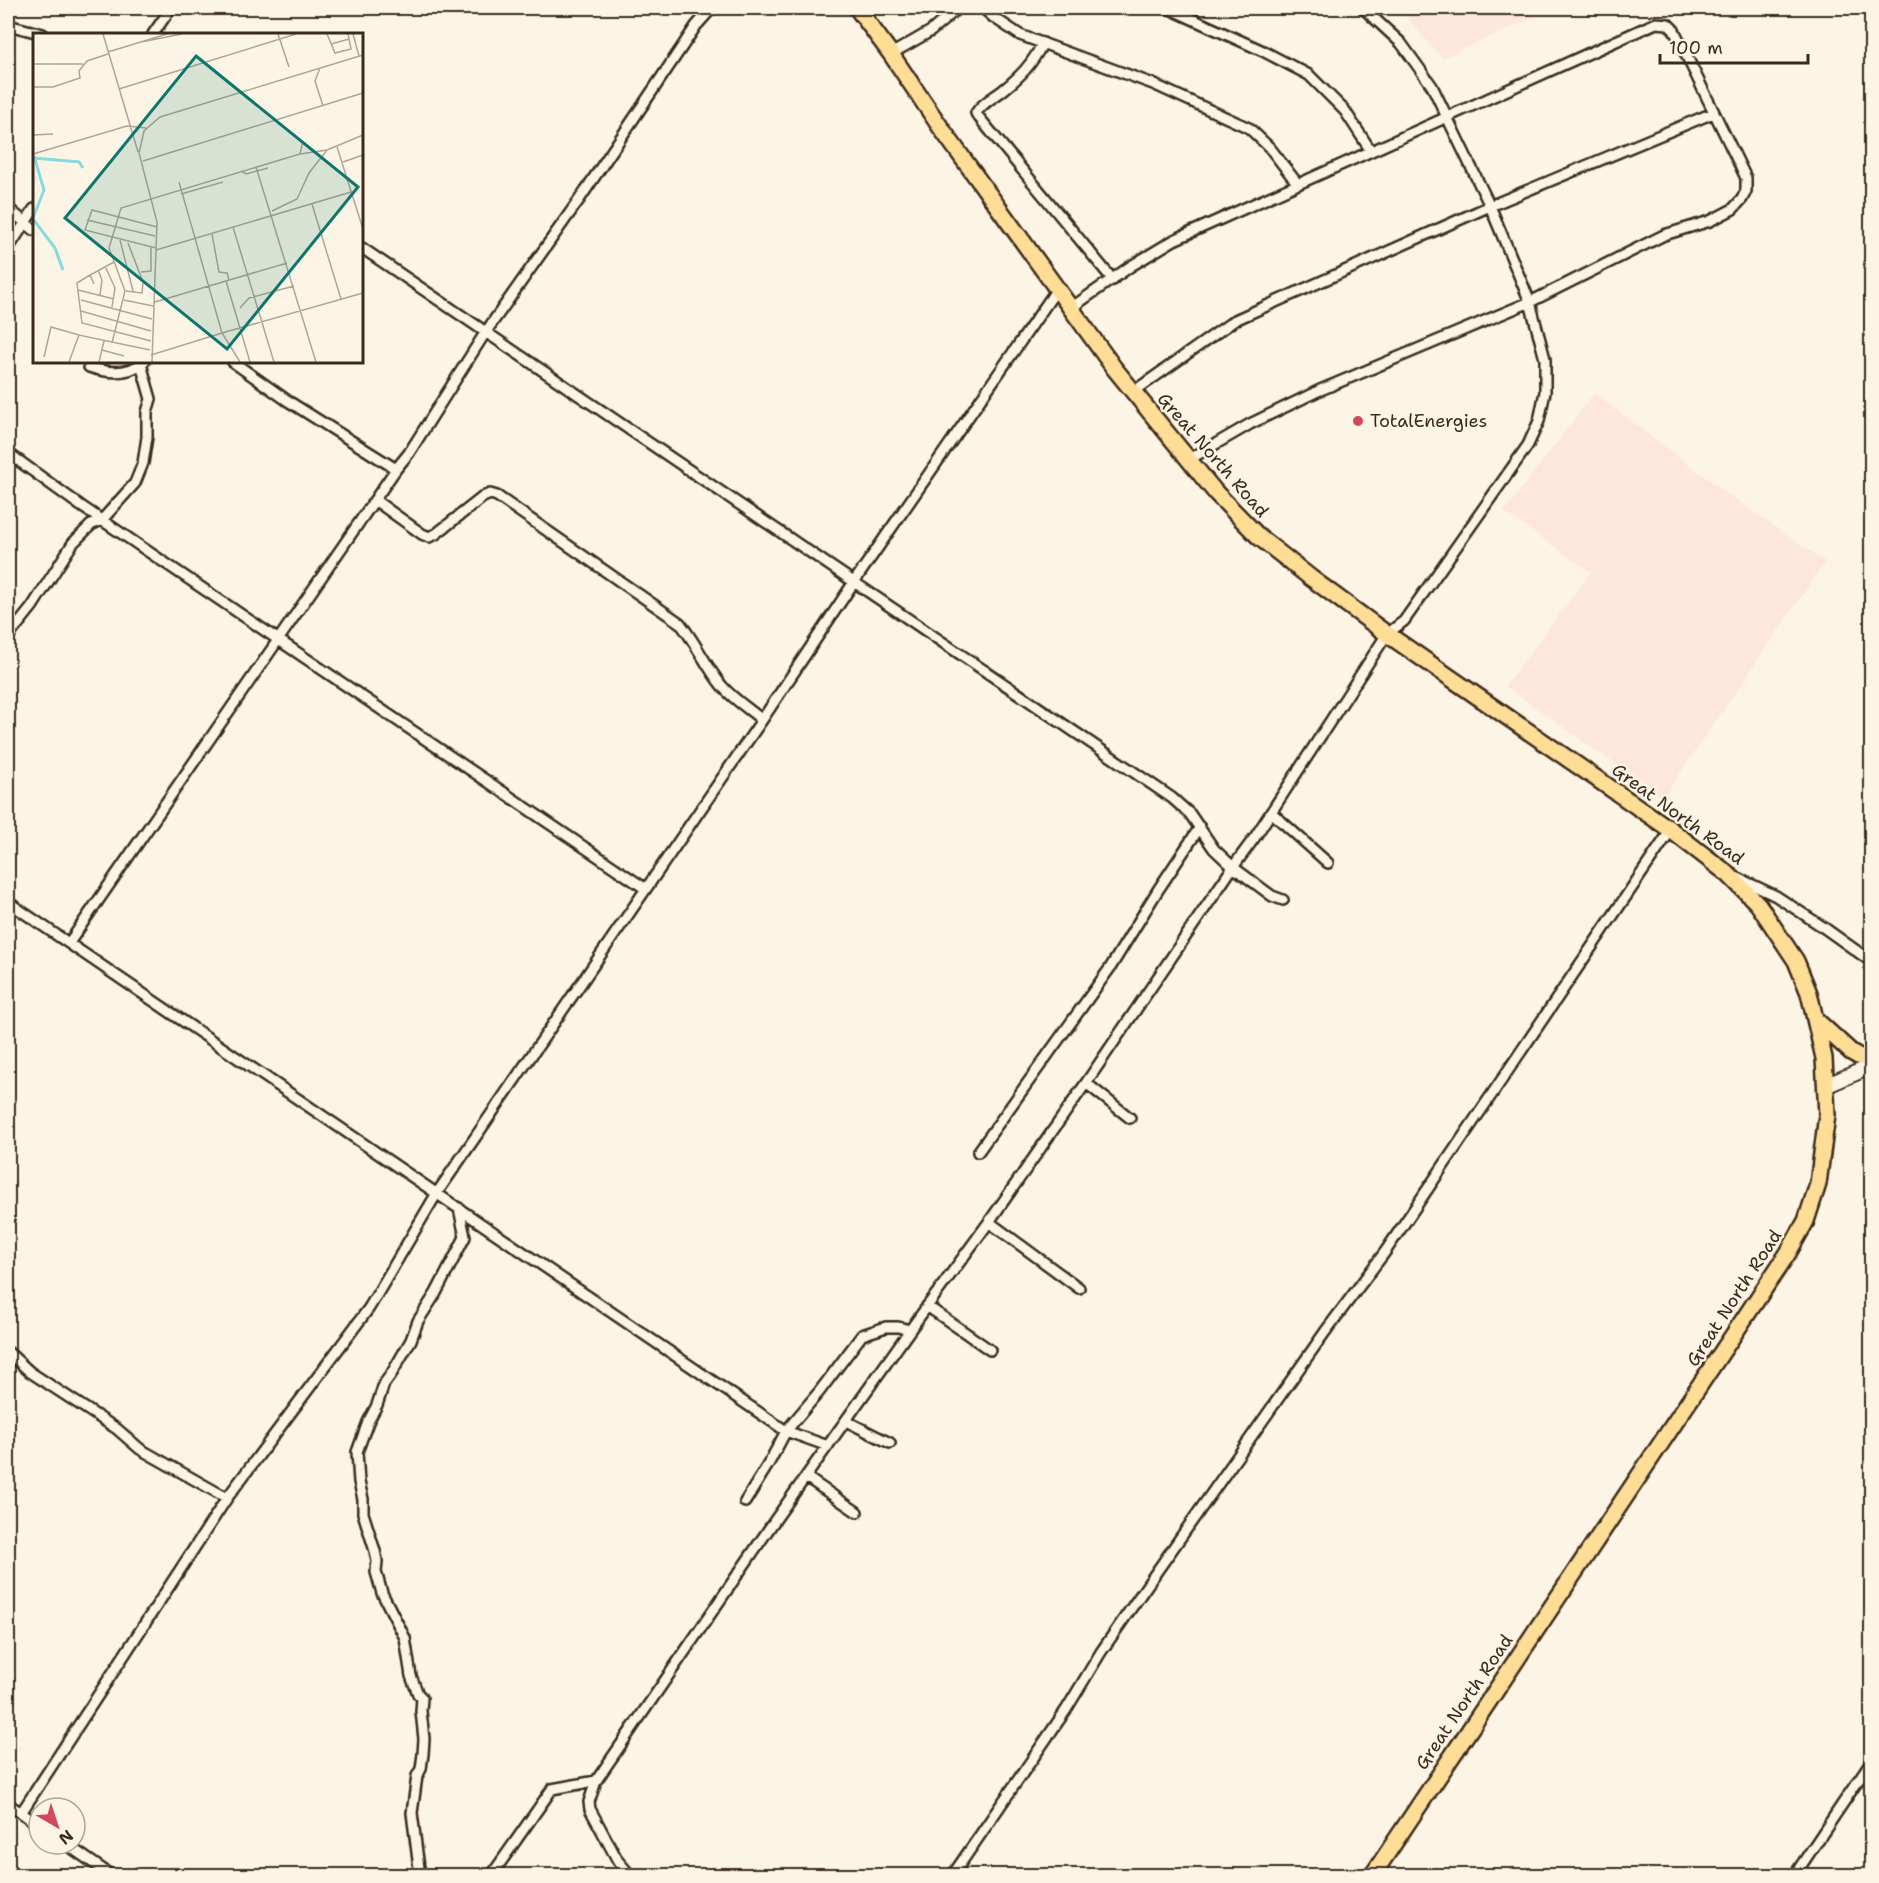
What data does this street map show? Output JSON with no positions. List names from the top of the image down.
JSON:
{
  "streets": {
    "highway": ["Great North Road"]
  },
  "places": ["TotalEnergies"],
  "scale_bar": "100 m",
  "north": "bottom right"
}
